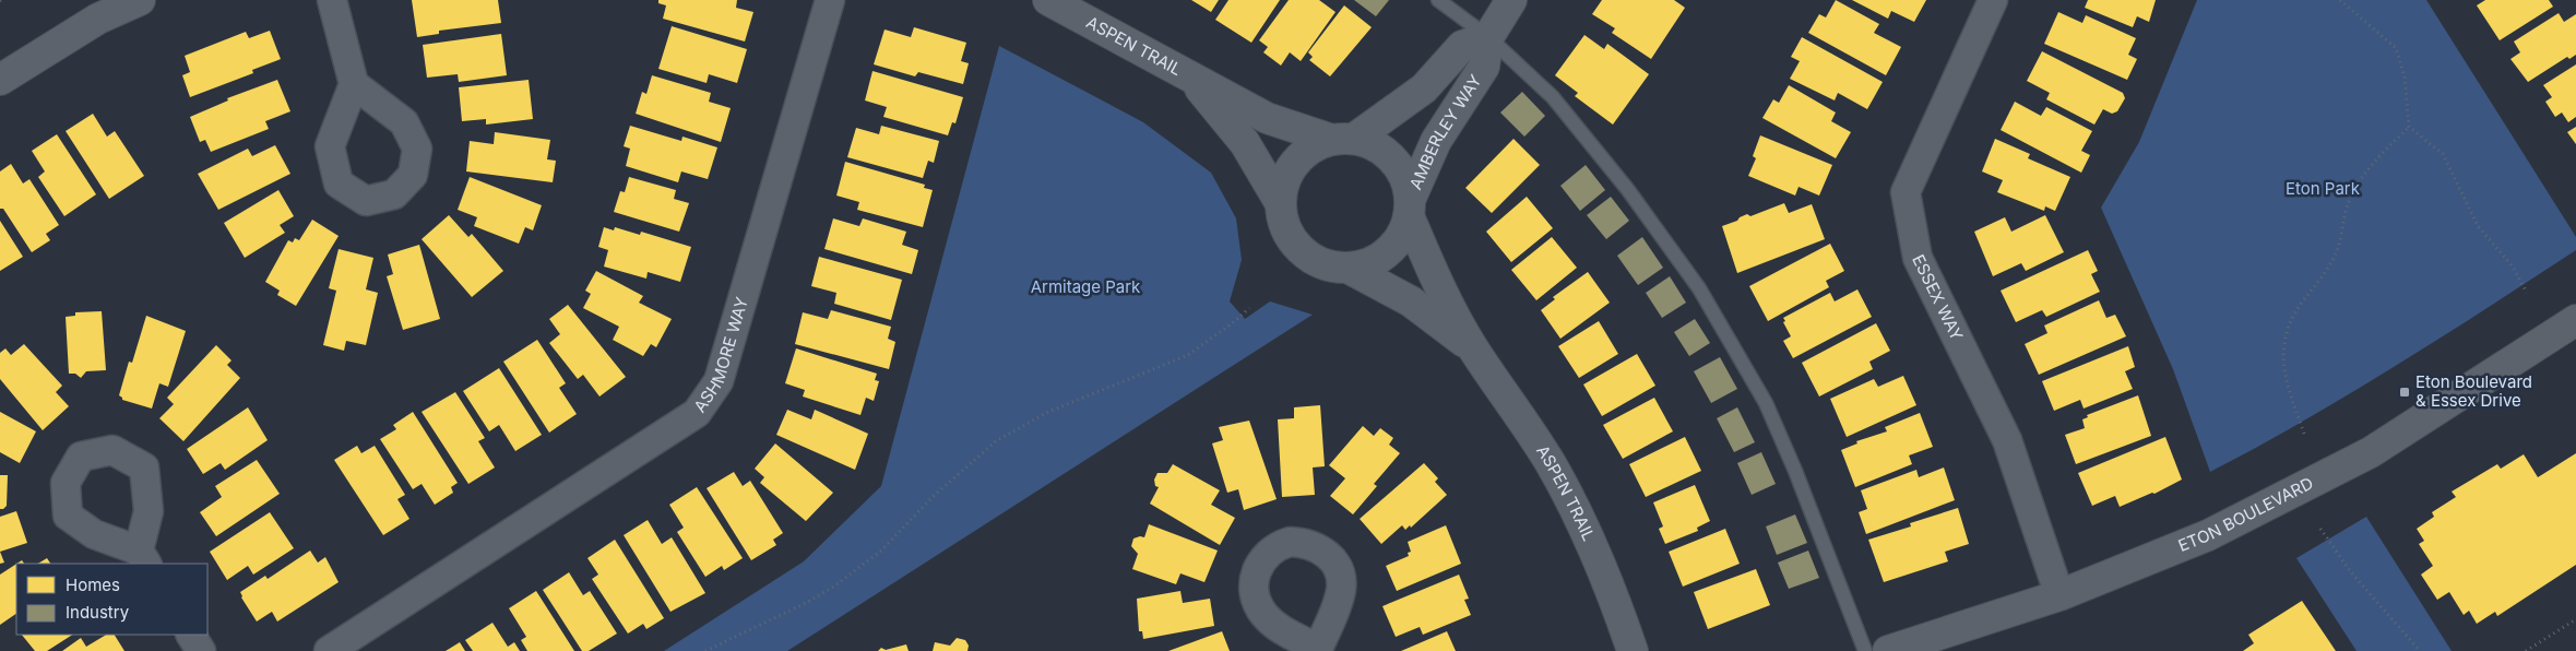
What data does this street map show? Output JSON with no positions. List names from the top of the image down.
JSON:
{
  "streets": {
    "street": [
      "ASPEN TRAIL",
      "AMBERLEY WAY",
      "ESSEX WAY",
      "ASHMORE WAY",
      "ETON BOULEVARD"
    ]
  },
  "crossings": [
    ["ASPEN TRAIL", "AMBERLEY WAY"],
    ["ESSEX WAY", "ETON BOULEVARD"]
  ],
  "parks": ["Eton Park", "Armitage Park"],
  "places": {
    "transit": ["Eton Boulevard & Essex Drive"]
  },
  "legend": ["Homes", "Industry"]
}
